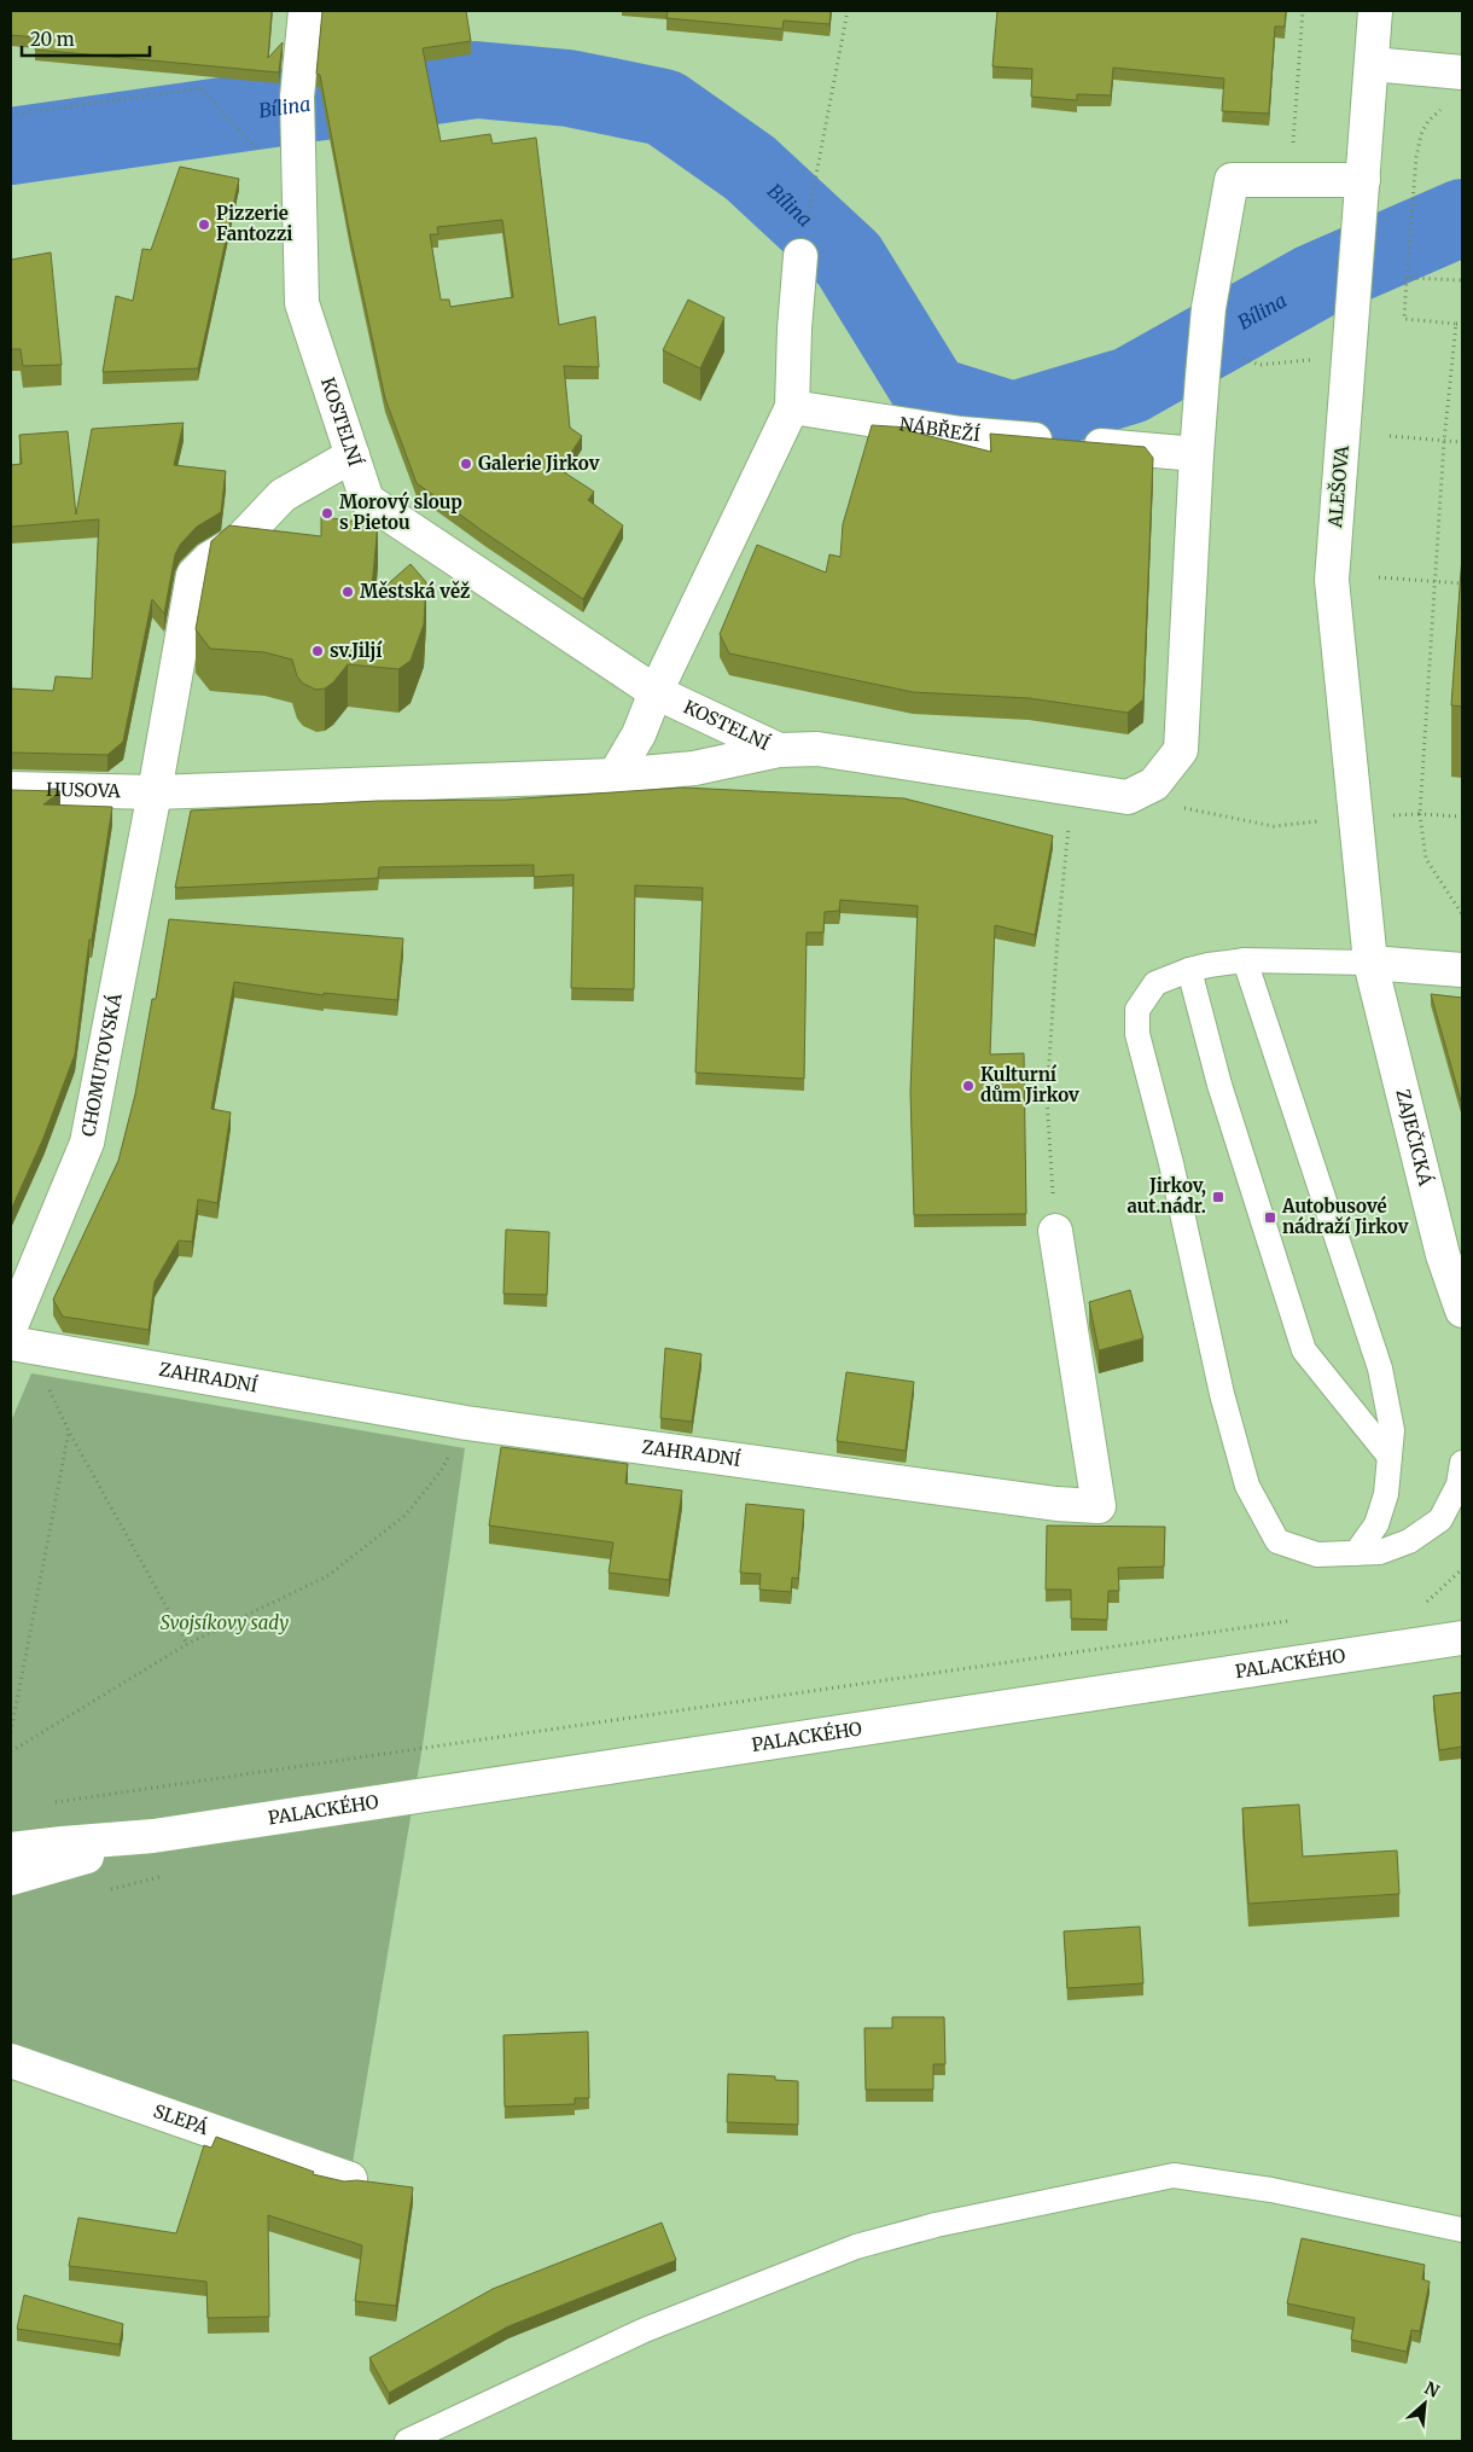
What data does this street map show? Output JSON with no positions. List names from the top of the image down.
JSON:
{
  "streets": {
    "street": [
      "KOSTELNÍ",
      "NÁBŘEŽÍ",
      "ALEŠOVA",
      "HUSOVA",
      "CHOMUTOVSKÁ",
      "ZAJEČICKÁ",
      "ZAHRADNÍ",
      "PALACKÉHO",
      "SLEPÁ"
    ]
  },
  "crossings": [
    ["KOSTELNÍ", "HUSOVA"],
    ["KOSTELNÍ", "CHOMUTOVSKÁ"],
    ["ALEŠOVA", "ZAJEČICKÁ"],
    ["HUSOVA", "CHOMUTOVSKÁ"]
  ],
  "water": ["Bílina"],
  "parks": ["Svojsíkovy sady"],
  "places": {
    "other": [
      "Pizzerie Fantozzi",
      "Galerie Jirkov",
      "Morový sloup s Pietou",
      "Městská věž",
      "sv.Jiljí",
      "Kulturní dům Jirkov"
    ],
    "transit": ["Jirkov, aut.nádr.", "Autobusové nádraží Jirkov"]
  },
  "scale_bar": "20 m",
  "north": "top right"
}
